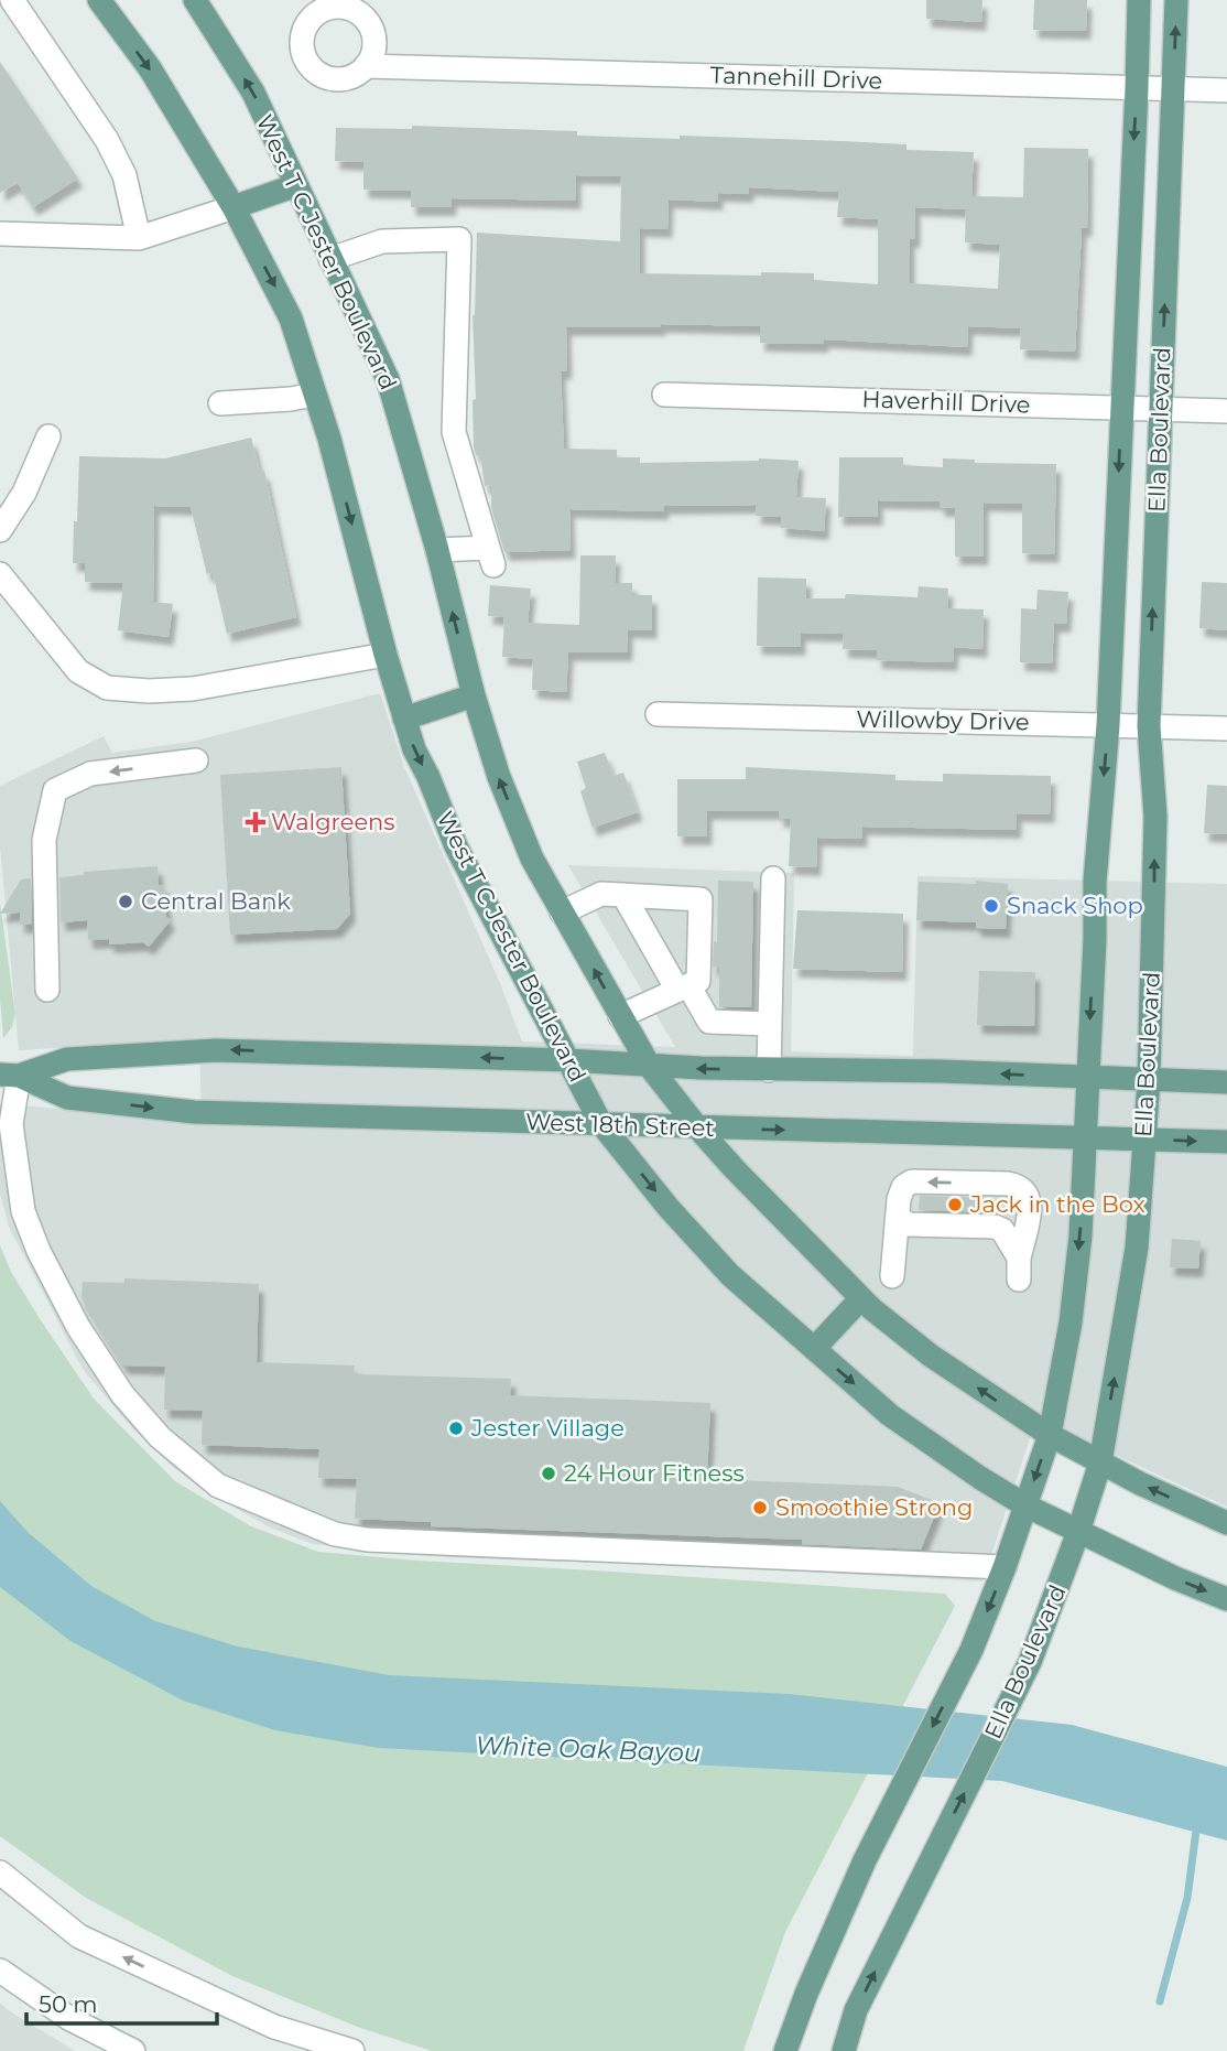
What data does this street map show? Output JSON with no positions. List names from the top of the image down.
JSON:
{
  "streets": {
    "main road": ["West T C Jester Boulevard", "Ella Boulevard", "West 18th Street"],
    "street": ["Tannehill Drive", "Haverhill Drive", "Willowby Drive"]
  },
  "crossings": [
    ["Tannehill Drive", "Ella Boulevard"],
    ["West T C Jester Boulevard", "Ella Boulevard"],
    ["West T C Jester Boulevard", "West 18th Street"],
    ["Haverhill Drive", "Ella Boulevard"],
    ["Ella Boulevard", "Willowby Drive"],
    ["Ella Boulevard", "West 18th Street"]
  ],
  "water": ["White Oak Bayou"],
  "places": {
    "health": ["Walgreens"],
    "other": [
      "Central Bank",
      "Snack Shop",
      "Jack in the Box",
      "Jester Village",
      "24 Hour Fitness",
      "Smoothie Strong"
    ]
  },
  "scale_bar": "50 m"
}
